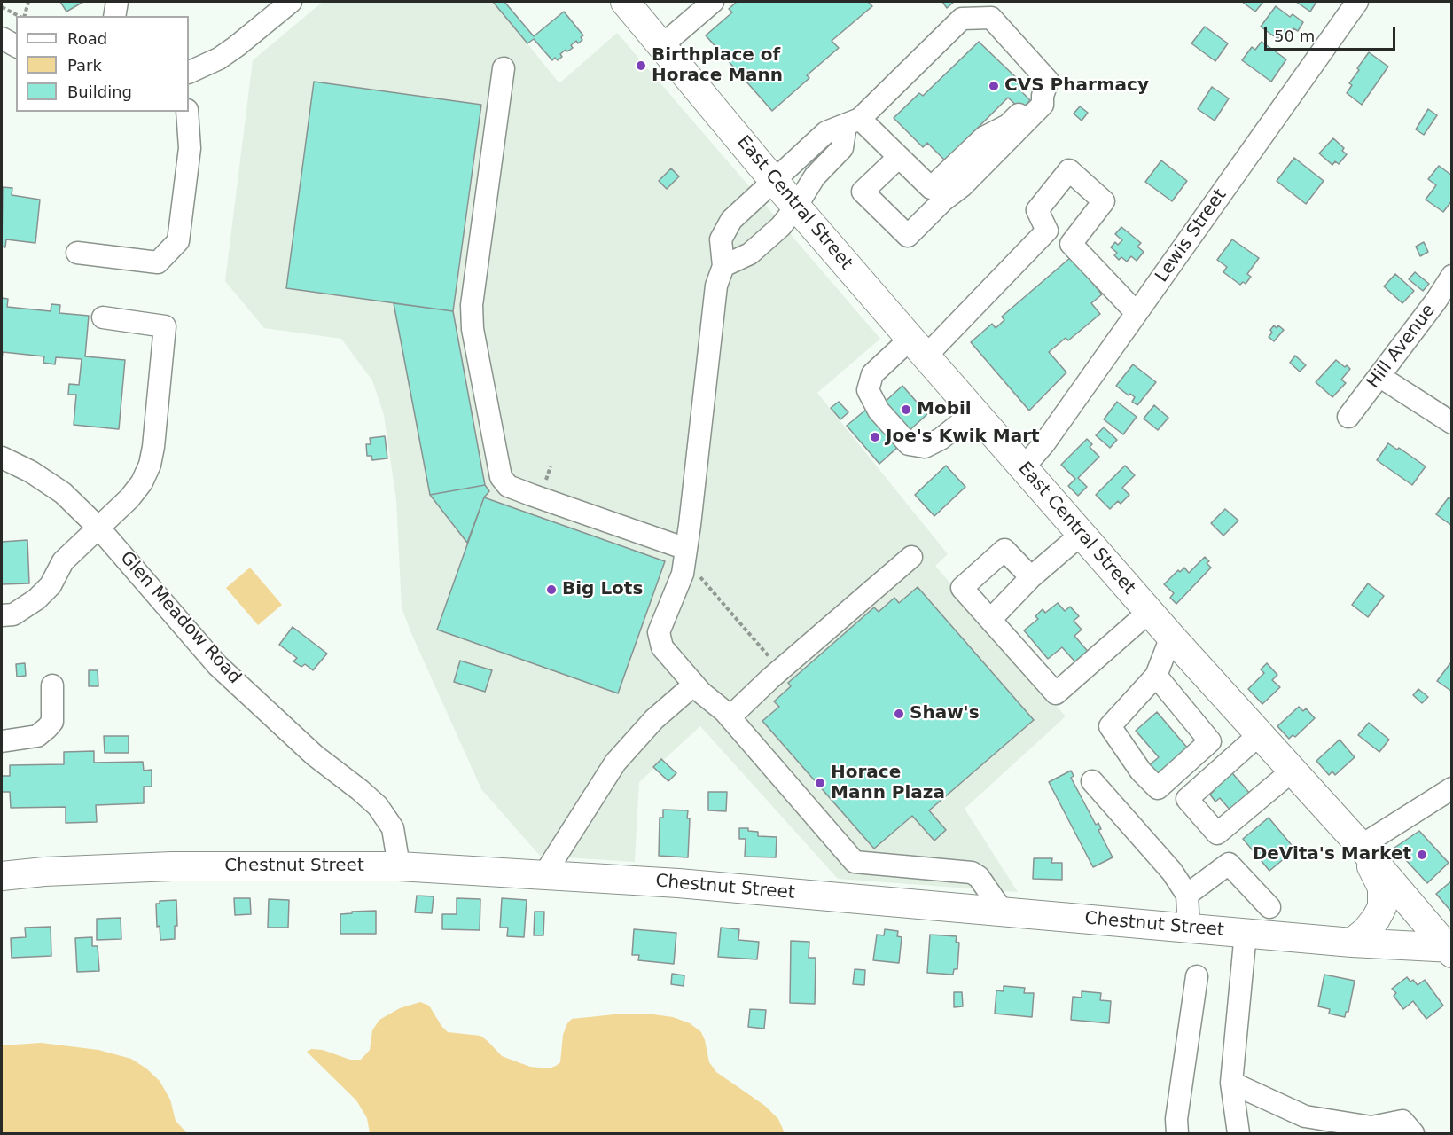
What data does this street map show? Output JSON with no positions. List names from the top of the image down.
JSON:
{
  "streets": {
    "main road": ["East Central Street", "Chestnut Street"],
    "street": ["Lewis Street", "Hill Avenue", "Glen Meadow Road"]
  },
  "crossings": [
    ["East Central Street", "Lewis Street"],
    ["East Central Street", "Chestnut Street"],
    ["Glen Meadow Road", "Chestnut Street"]
  ],
  "places": [
    "Birthplace of Horace Mann",
    "CVS Pharmacy",
    "Mobil",
    "Joe's Kwik Mart",
    "Big Lots",
    "Shaw's",
    "Horace Mann Plaza",
    "DeVita's Market"
  ],
  "legend": ["Road", "Park", "Building"],
  "scale_bar": "50 m"
}
